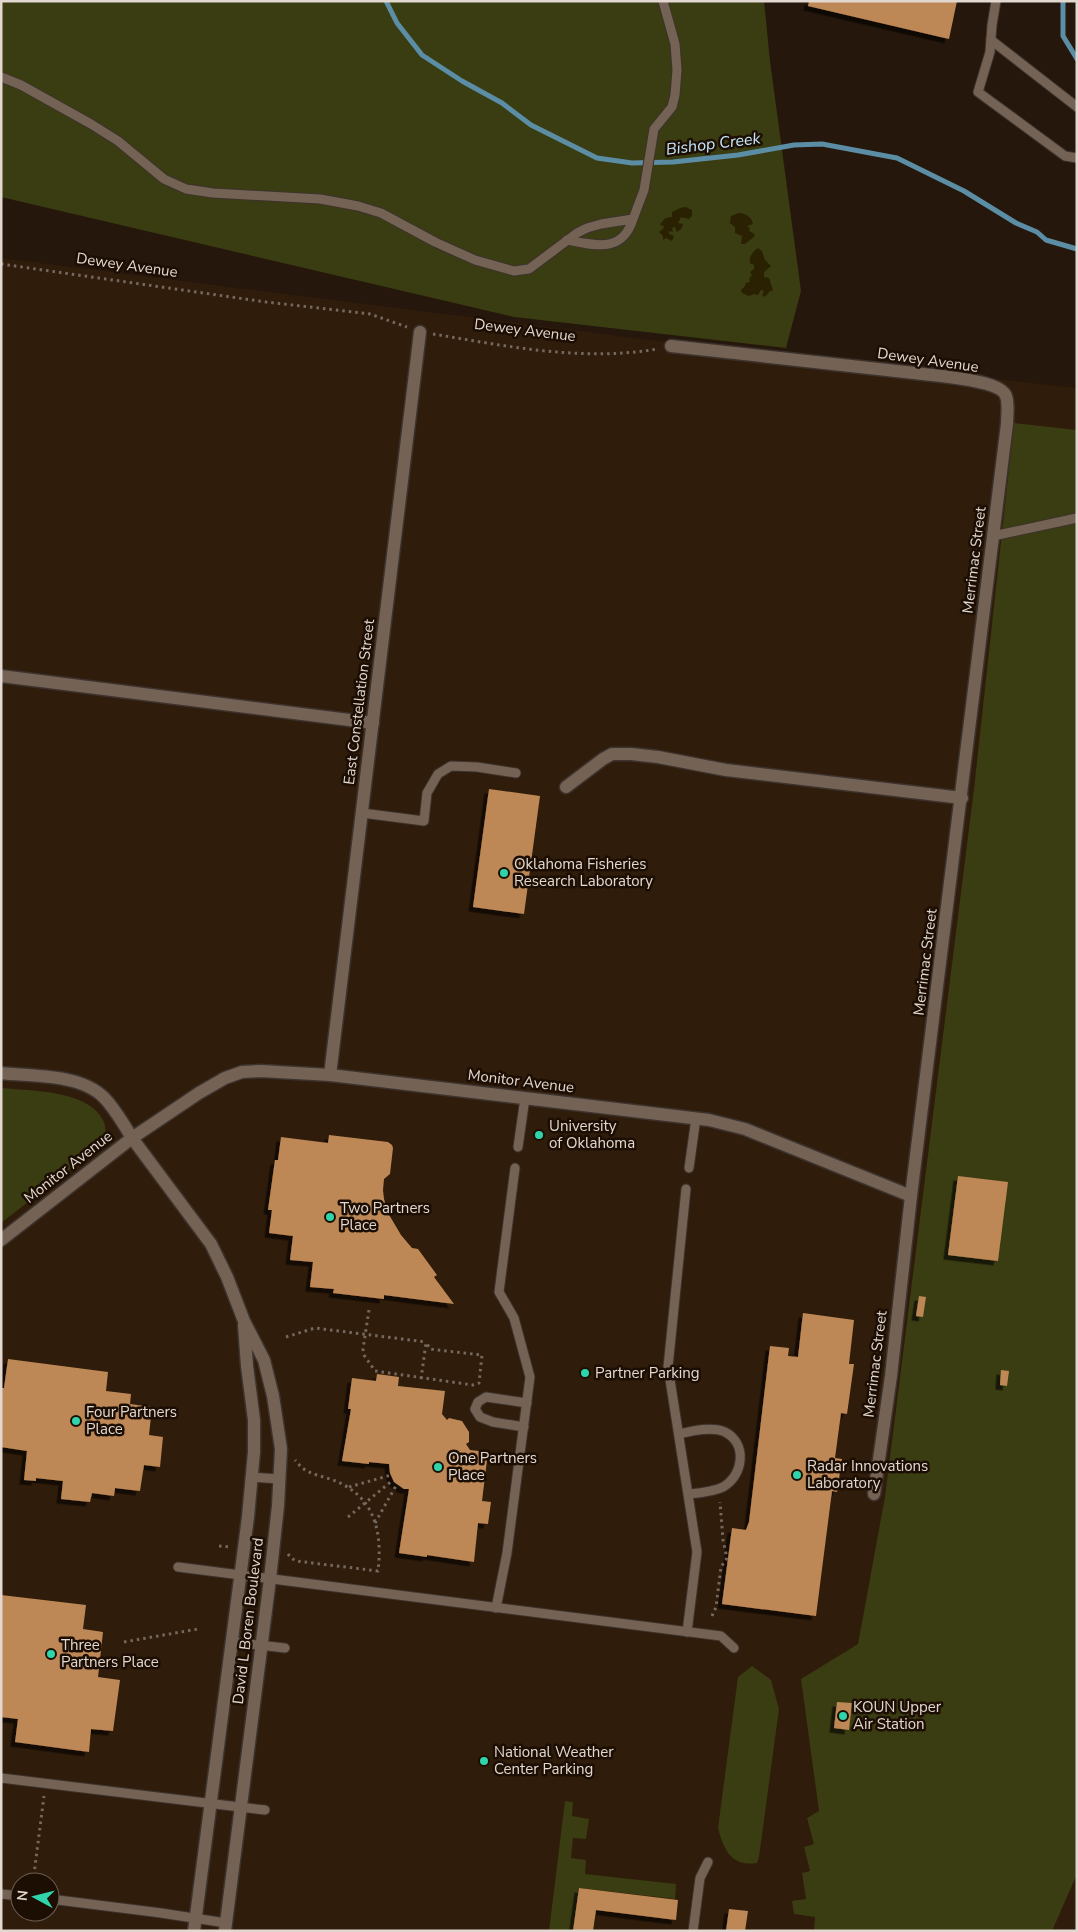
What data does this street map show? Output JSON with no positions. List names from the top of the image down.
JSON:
{
  "streets": {
    "street": [
      "Dewey Avenue",
      "Merrimac Street",
      "East Constellation Street",
      "Monitor Avenue",
      "David L Boren Boulevard"
    ]
  },
  "crossings": [
    ["Dewey Avenue", "Merrimac Street"],
    ["Dewey Avenue", "East Constellation Street"],
    ["Merrimac Street", "Monitor Avenue"],
    ["East Constellation Street", "Monitor Avenue"],
    ["Monitor Avenue", "David L Boren Boulevard"]
  ],
  "water": ["Bishop Creek"],
  "places": [
    "Oklahoma Fisheries Research Laboratory",
    "University of Oklahoma",
    "Two Partners Place",
    "Partner Parking",
    "Four Partners Place",
    "One Partners Place",
    "Radar Innovations Laboratory",
    "Three Partners Place",
    "KOUN Upper Air Station",
    "National Weather Center Parking"
  ],
  "north": "left"
}
